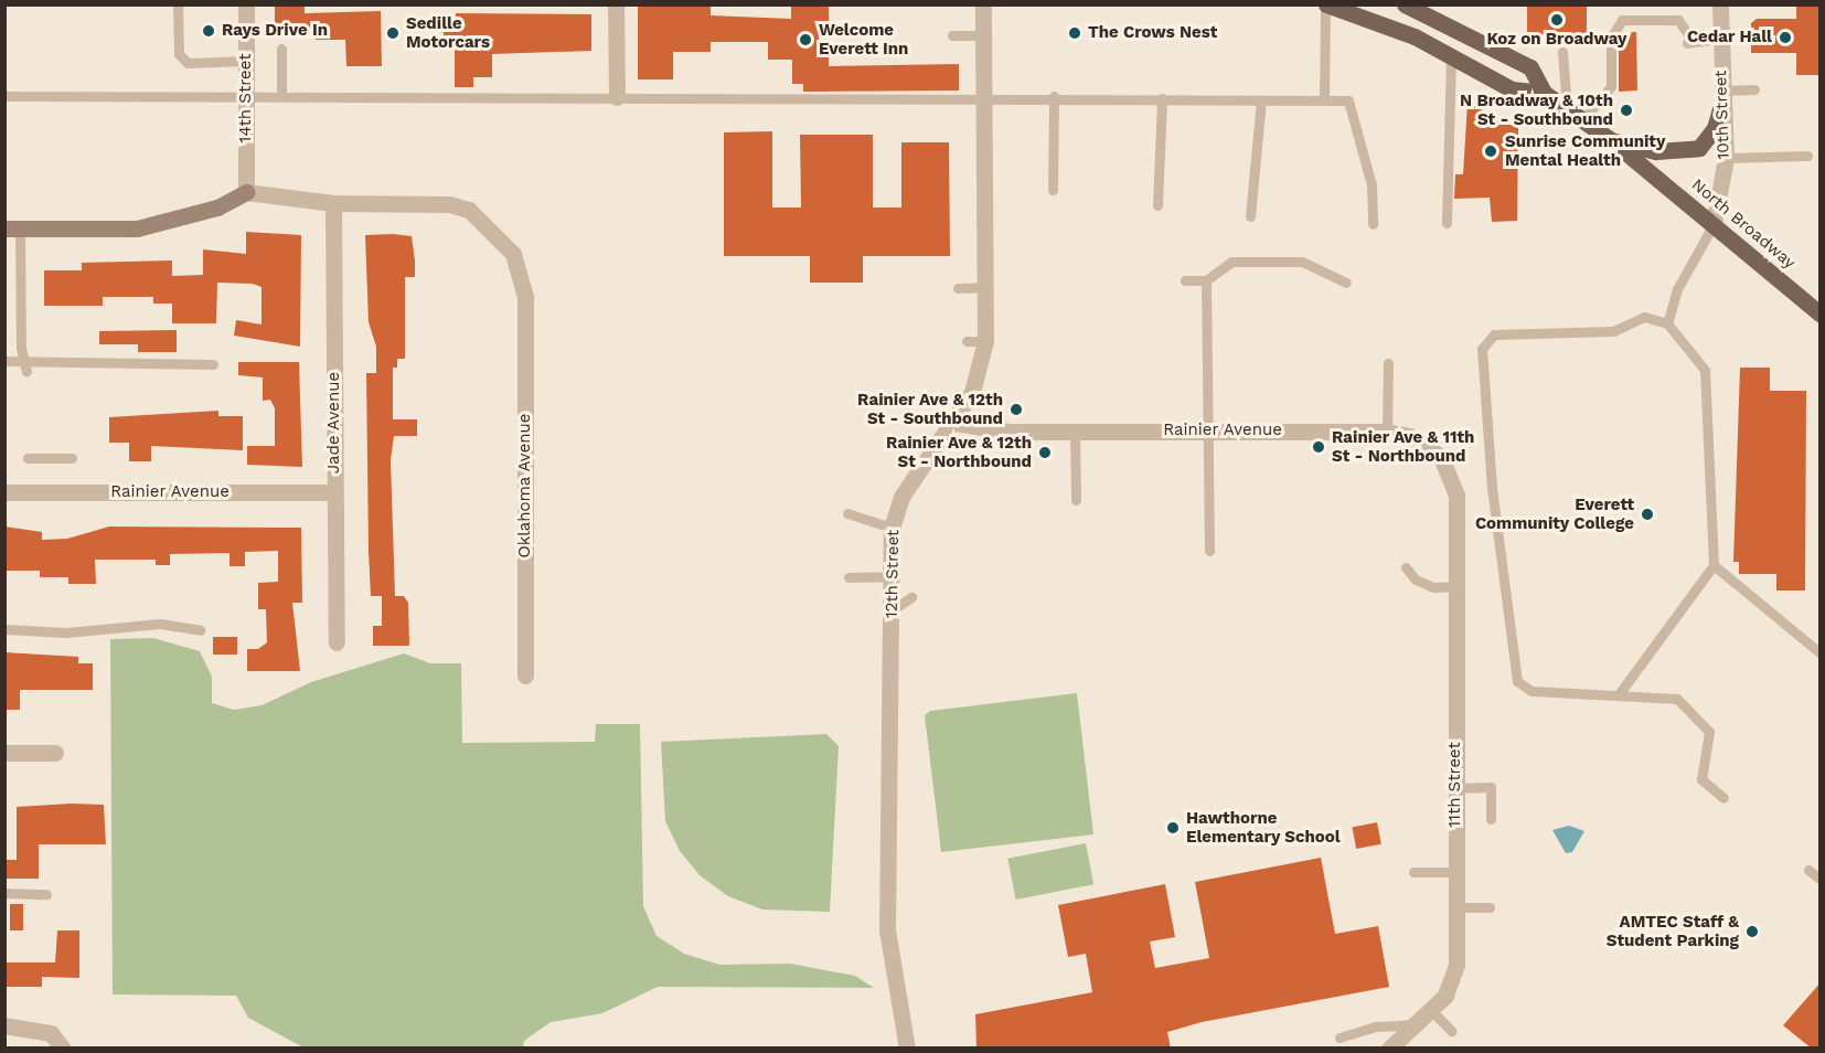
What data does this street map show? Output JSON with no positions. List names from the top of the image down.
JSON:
{
  "streets": {
    "main road": ["North Broadway"],
    "street": [
      "14th Street",
      "10th Street",
      "Jade Avenue",
      "Rainier Avenue",
      "Oklahoma Avenue",
      "12th Street",
      "11th Street"
    ]
  },
  "crossings": [
    ["14th Street", "Oklahoma Avenue"],
    ["10th Street", "North Broadway"],
    ["Jade Avenue", "Rainier Avenue"],
    ["Jade Avenue", "Oklahoma Avenue"],
    ["Rainier Avenue", "12th Street"],
    ["Rainier Avenue", "11th Street"]
  ],
  "places": [
    "Koz on Broadway",
    "Rays Drive In",
    "Sedille Motorcars",
    "The Crows Nest",
    "Cedar Hall",
    "Welcome Everett Inn",
    "N Broadway & 10th St - Southbound",
    "Sunrise Community Mental Health",
    "Rainier Ave & 12th St - Southbound",
    "Rainier Ave & 11th St - Northbound",
    "Rainier Ave & 12th St - Northbound",
    "Everett Community College",
    "Hawthorne Elementary School",
    "AMTEC Staff & Student Parking"
  ]
}
